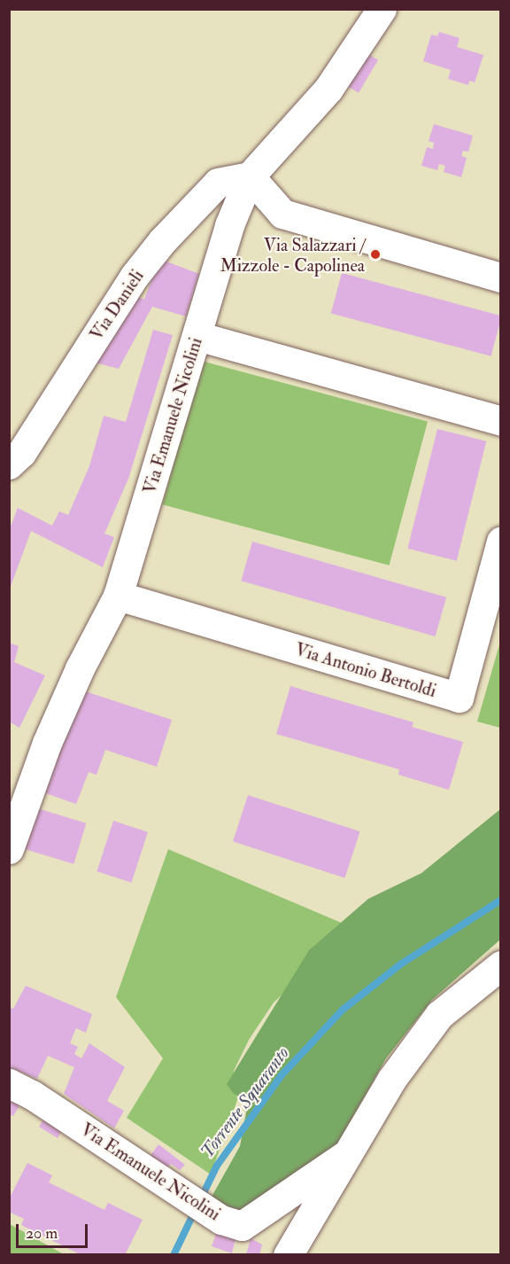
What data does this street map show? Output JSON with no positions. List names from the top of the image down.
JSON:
{
  "streets": {
    "street": ["Via Danieli", "Via Emanuele Nicolini", "Via Antonio Bertoldi"]
  },
  "crossings": [
    ["Via Danieli", "Via Emanuele Nicolini"],
    ["Via Emanuele Nicolini", "Via Antonio Bertoldi"]
  ],
  "water": ["Torrente Squaranto"],
  "places": ["Via Salazzari / Mizzole - Capolinea"],
  "scale_bar": "20 m"
}
